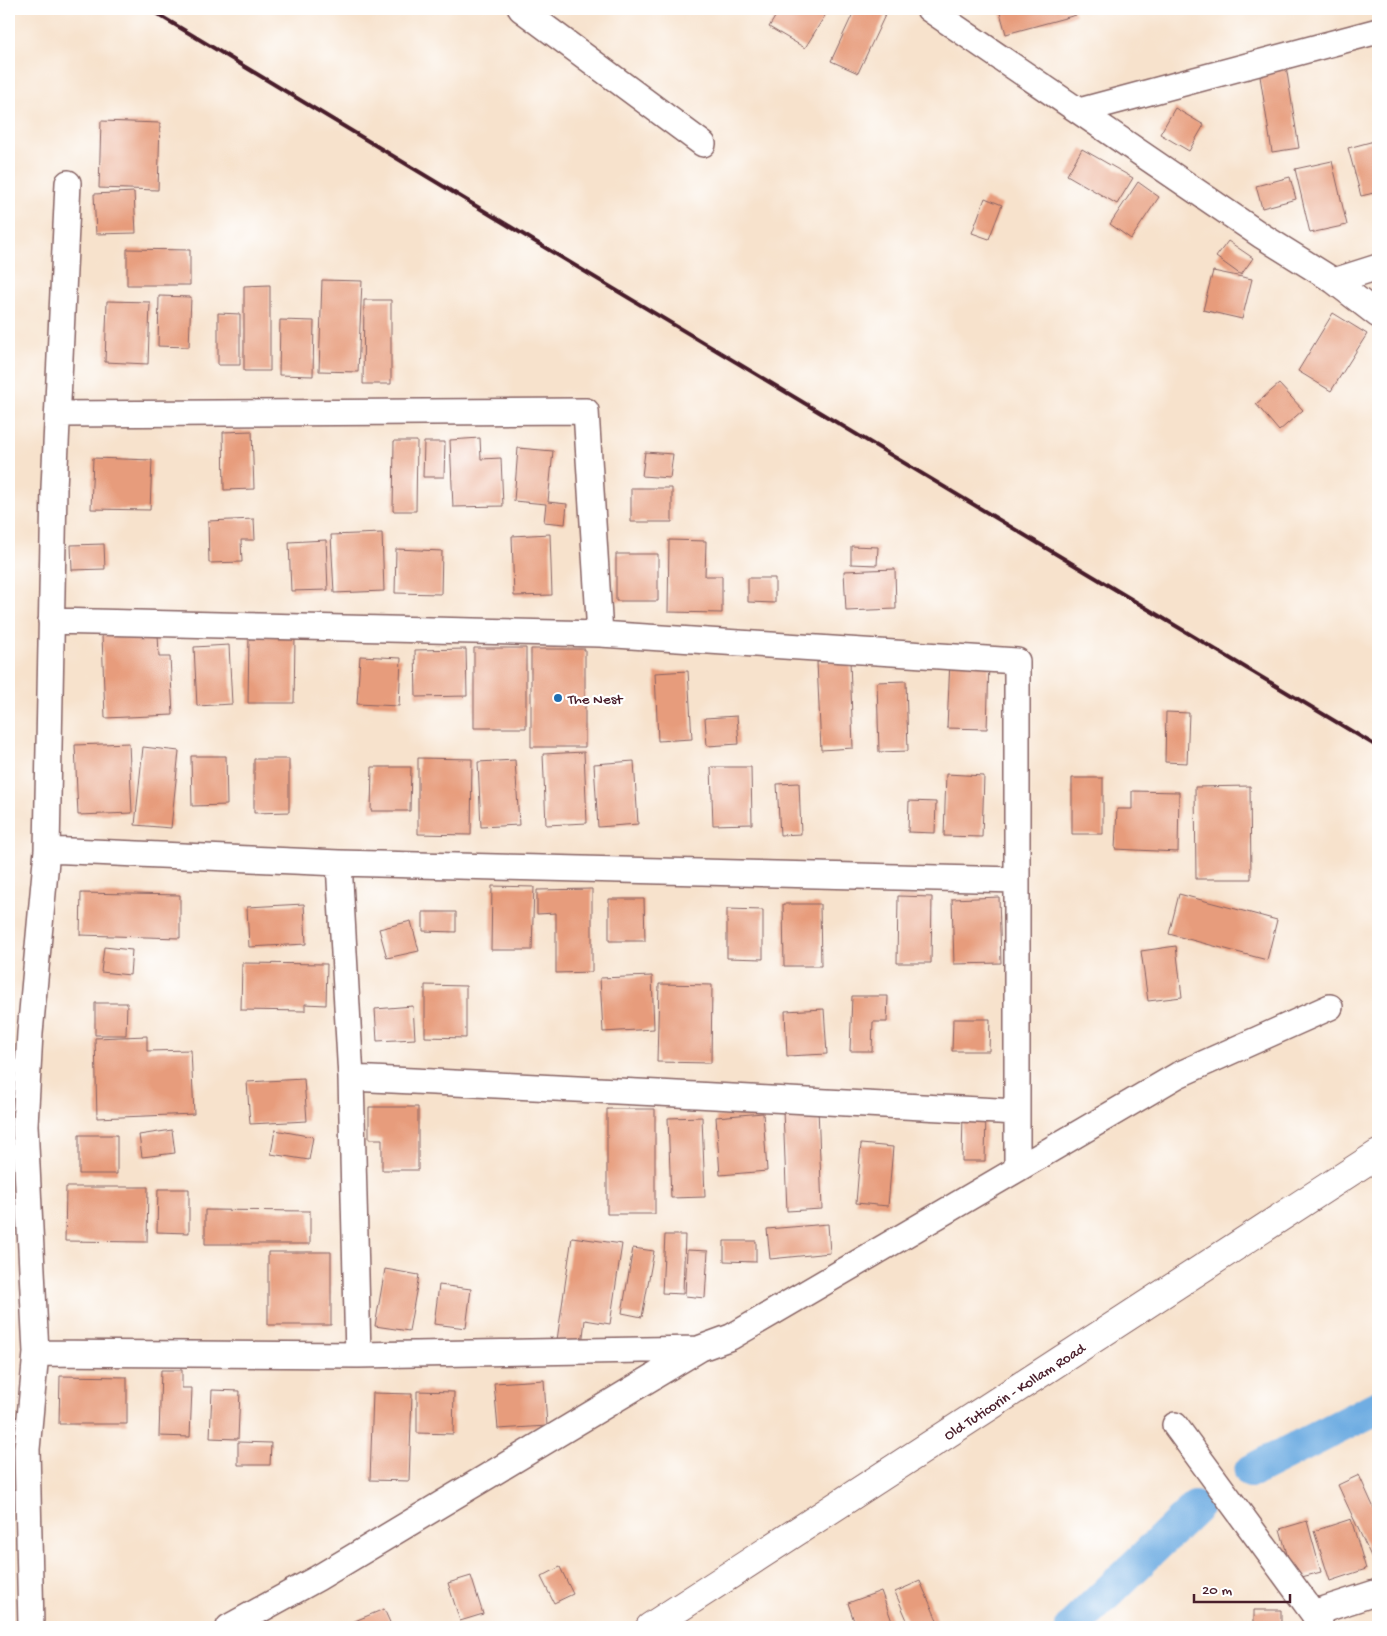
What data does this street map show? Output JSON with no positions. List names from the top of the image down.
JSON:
{
  "streets": {
    "main road": ["Old Tuticorin - Kollam Road"]
  },
  "places": ["The Nest"],
  "scale_bar": "20 m"
}
